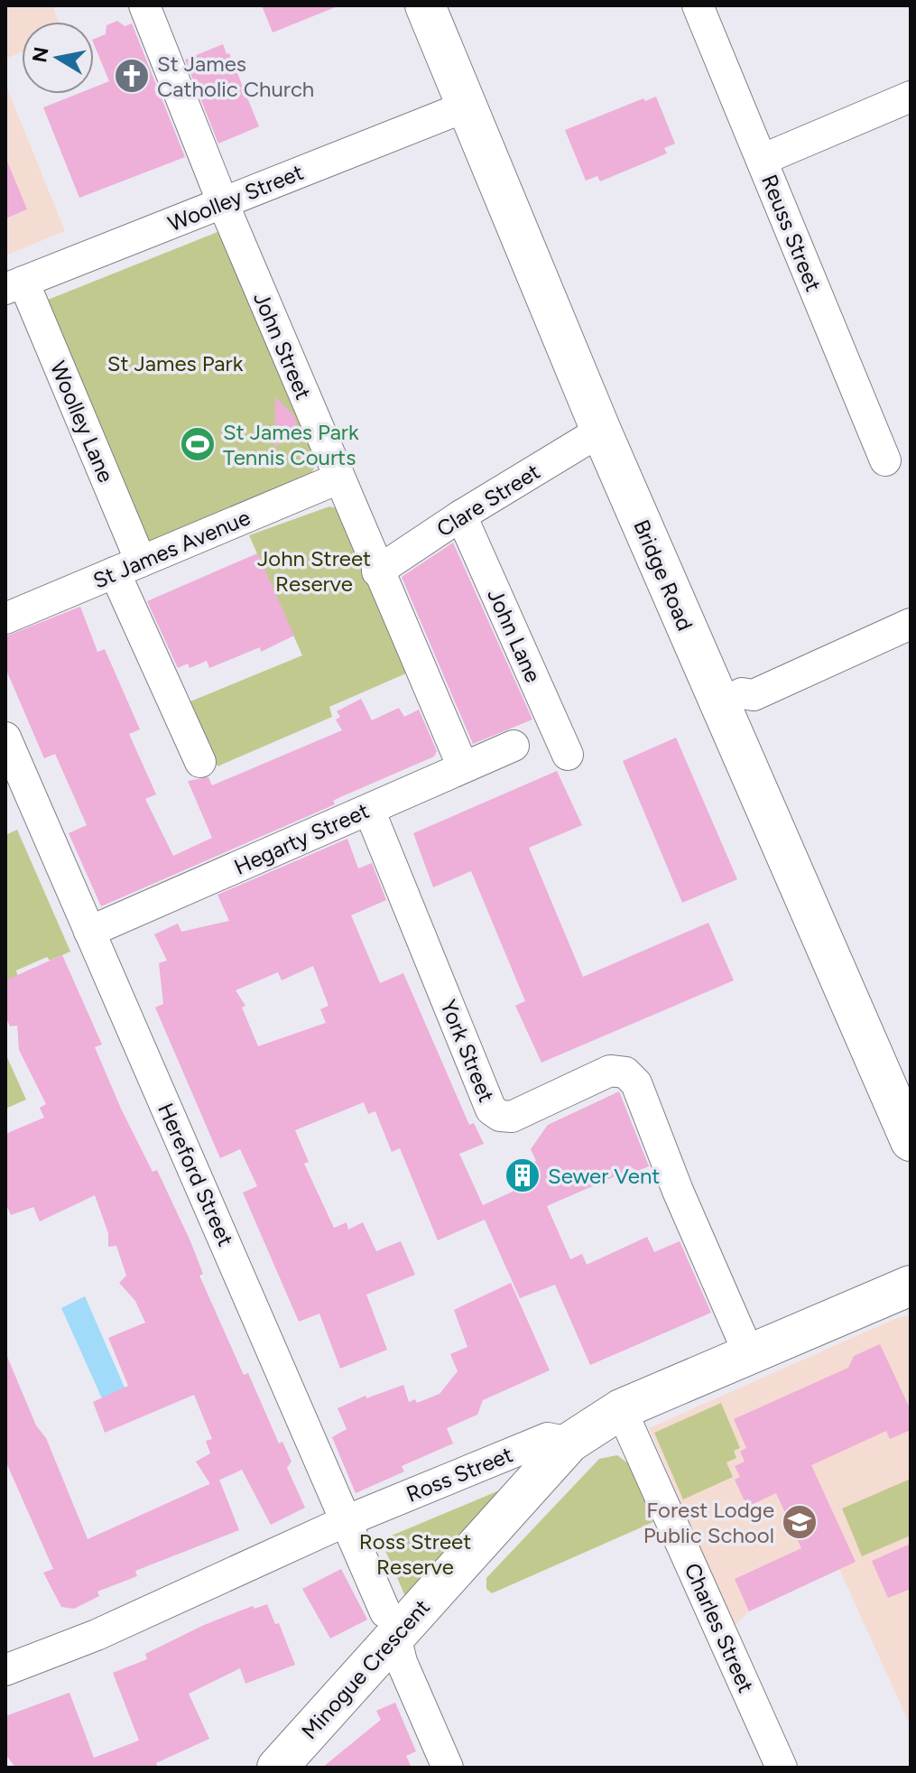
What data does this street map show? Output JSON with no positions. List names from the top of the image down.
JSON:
{
  "streets": {
    "main road": ["Bridge Road", "Minogue Crescent"],
    "street": [
      "Woolley Street",
      "Reuss Street",
      "John Street",
      "Woolley Lane",
      "Clare Street",
      "St James Avenue",
      "John Lane",
      "Hegarty Street",
      "York Street",
      "Hereford Street",
      "Ross Street",
      "Charles Street"
    ]
  },
  "crossings": [
    ["Woolley Street", "John Street"],
    ["Woolley Street", "Woolley Lane"],
    ["Woolley Street", "Bridge Road"],
    ["John Street", "Clare Street"],
    ["John Street", "St James Avenue"],
    ["John Street", "Hegarty Street"],
    ["Woolley Lane", "St James Avenue"],
    ["Clare Street", "Bridge Road"],
    ["Clare Street", "John Lane"],
    ["Hegarty Street", "York Street"],
    ["Hegarty Street", "Hereford Street"],
    ["Hereford Street", "Ross Street"],
    ["Hereford Street", "Minogue Crescent"],
    ["Ross Street", "Minogue Crescent"]
  ],
  "parks": ["St James Park", "John Street Reserve", "Ross Street Reserve"],
  "places": {
    "church": ["St James Catholic Church"],
    "sports": ["St James Park Tennis Courts"],
    "building": ["Sewer Vent"],
    "school or university": ["Forest Lodge Public School"]
  },
  "north": "left"
}
